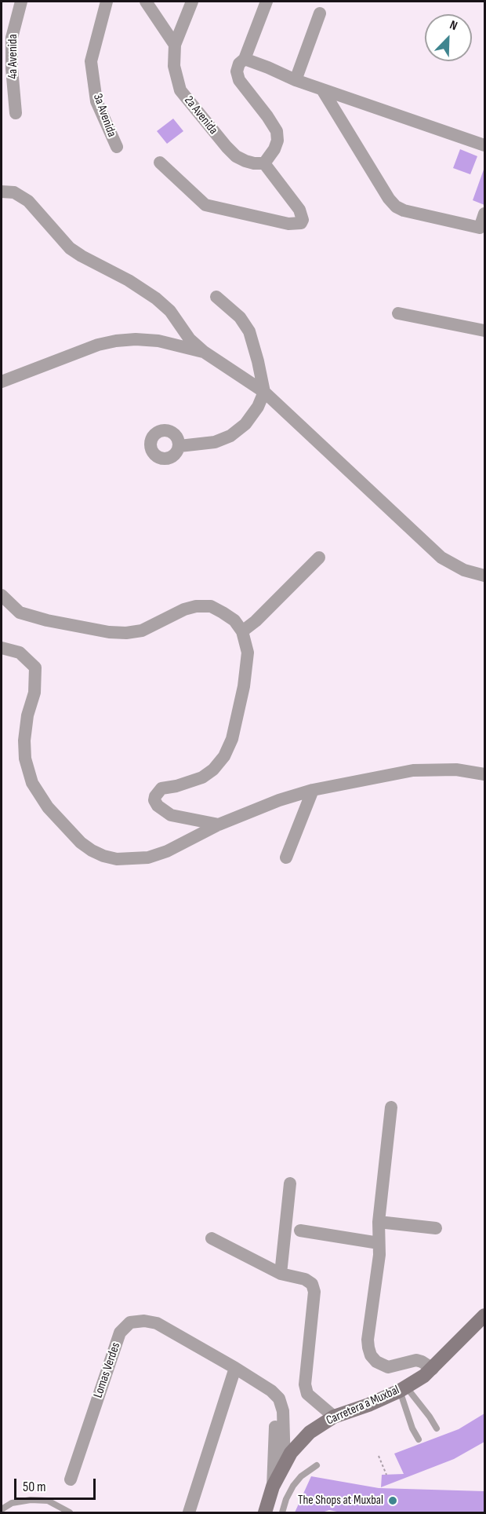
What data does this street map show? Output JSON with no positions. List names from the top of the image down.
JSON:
{
  "streets": {
    "main road": ["Carretera a Muxbal"],
    "street": [
      "4a Avenida",
      "3a Avenida",
      "2a Avenida",
      "Lomas Verdes"
    ]
  },
  "crossings": [
    ["Lomas Verdes", "Carretera a Muxbal"]
  ],
  "places": ["The Shops at Muxbal"],
  "scale_bar": "50 m",
  "north": "top right"
}
